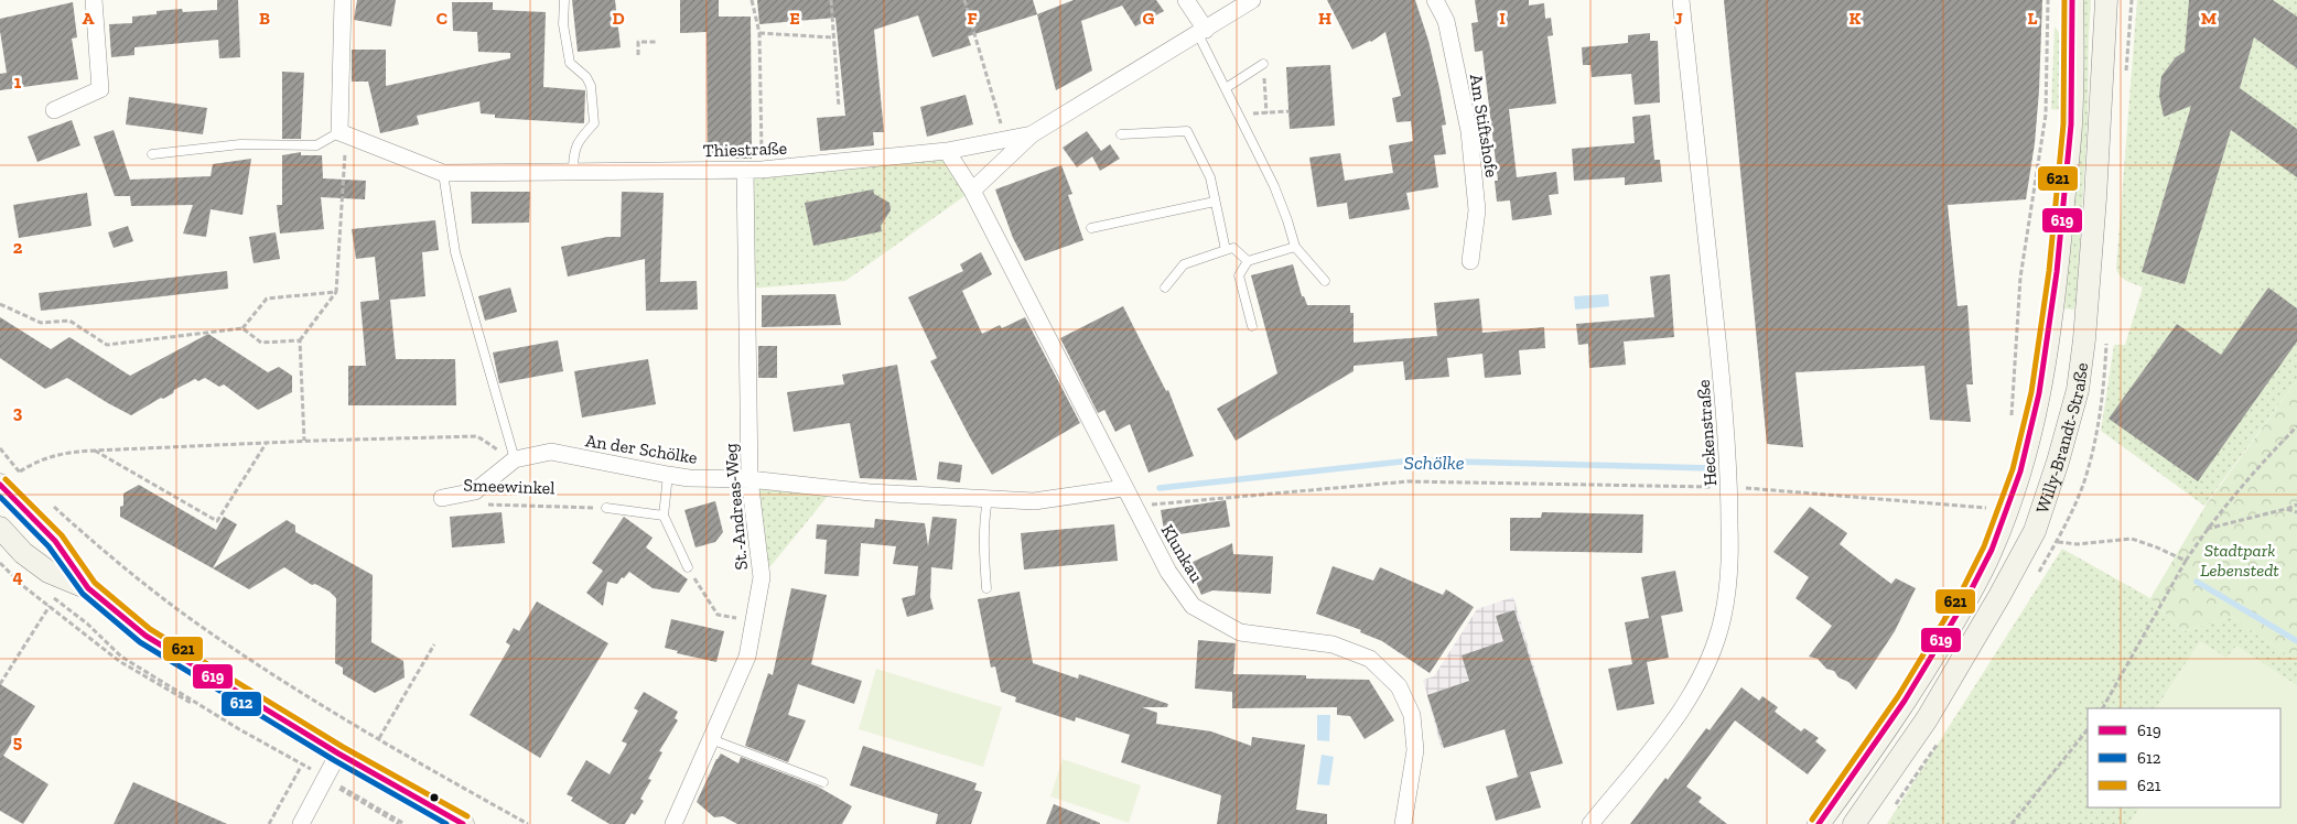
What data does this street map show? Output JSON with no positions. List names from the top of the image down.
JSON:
{
  "streets": {
    "street": [
      "Am Stiftshofe",
      "Thiestraße",
      "Heckenstraße",
      "Willy-Brandt-Straße",
      "An der Schölke",
      "Smeewinkel",
      "St.-Andreas-Weg",
      "Klunkau"
    ]
  },
  "crossings": [
    ["Thiestraße", "St.-Andreas-Weg"],
    ["Thiestraße", "Klunkau"],
    ["An der Schölke", "Smeewinkel"],
    ["An der Schölke", "St.-Andreas-Weg"],
    ["An der Schölke", "Klunkau"]
  ],
  "water": ["Schölke"],
  "parks": ["Stadtpark Lebenstedt"],
  "lines": ["transit line 619", "transit line 621", "transit line 612"],
  "legend": ["619", "612", "621"],
  "grid": {
    "columns": [
      "A",
      "B",
      "C",
      "D",
      "E",
      "F",
      "G",
      "H",
      "I",
      "J",
      "K",
      "L",
      "M"
    ],
    "rows": [
      "1",
      "2",
      "3",
      "4",
      "5"
    ]
  }
}
